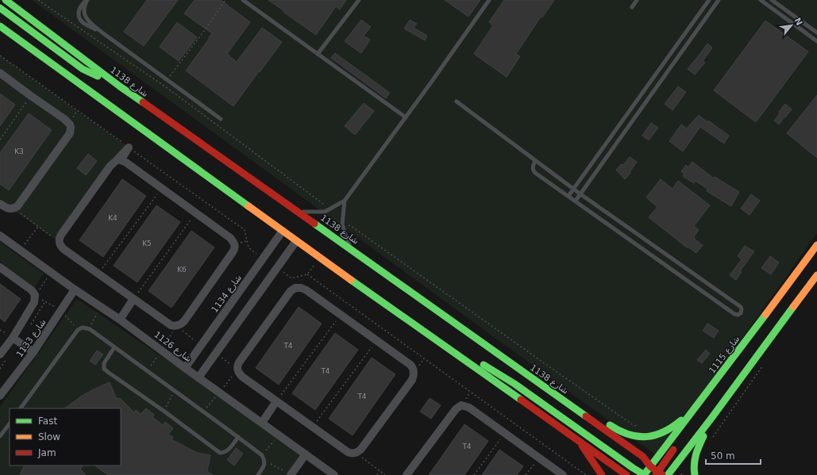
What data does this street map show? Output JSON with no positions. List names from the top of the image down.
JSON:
{
  "streets": {
    "street": [
      "شارع 1138",
      "شارع 1134",
      "شارع 1133",
      "شارع 1126",
      "شارع 1115"
    ]
  },
  "crossings": [
    ["شارع 1138", "شارع 1115"],
    ["شارع 1134", "شارع 1126"],
    ["شارع 1133", "شارع 1126"]
  ],
  "house_numbers": [
    "K3",
    "K4",
    "K5",
    "K6",
    "T4",
    "T4",
    "T4",
    "T4"
  ],
  "legend": ["Fast", "Slow", "Jam"],
  "scale_bar": "50 m",
  "north": "top right"
}
